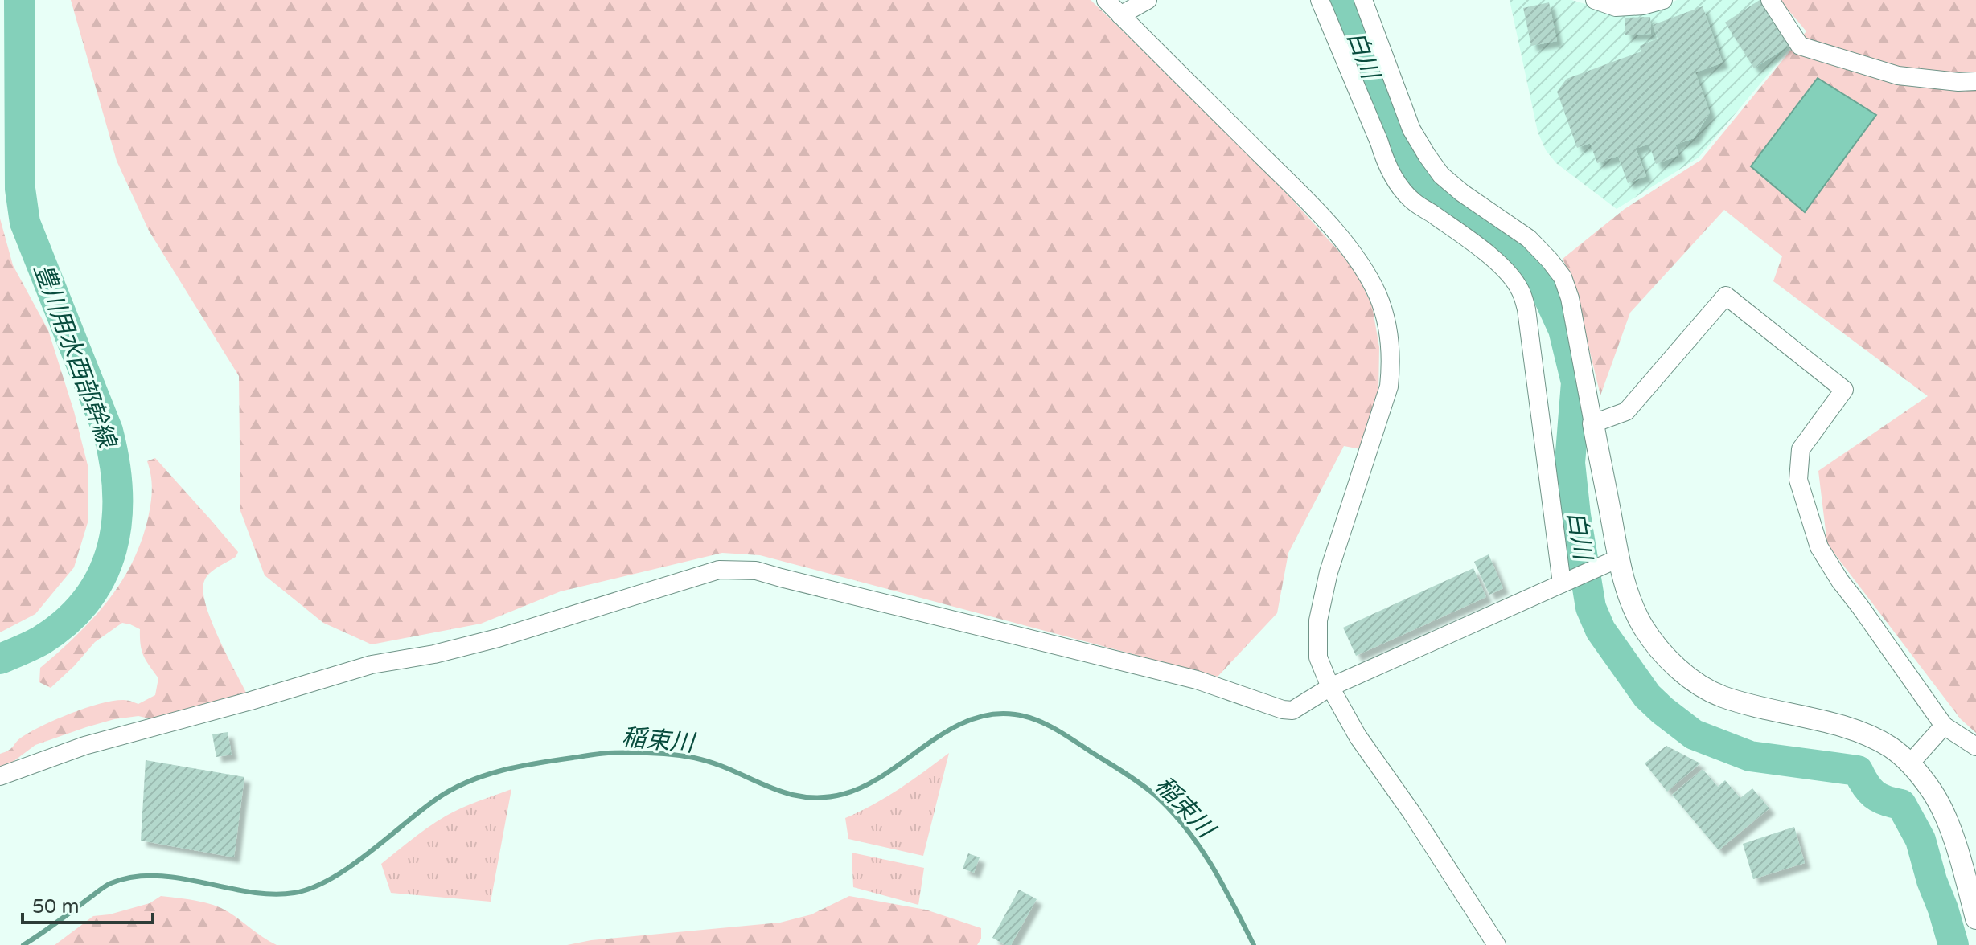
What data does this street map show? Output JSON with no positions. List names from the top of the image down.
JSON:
{
  "water": ["白川", "豊川用水西部幹線", "稲束川"],
  "scale_bar": "50 m"
}
